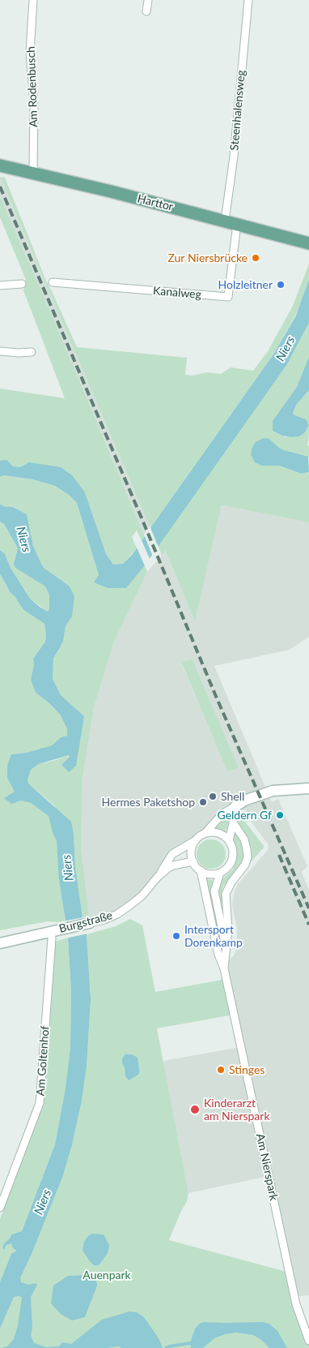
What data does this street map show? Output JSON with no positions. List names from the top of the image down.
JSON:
{
  "streets": {
    "main road": ["Harttor"],
    "street": [
      "Am Rodenbusch",
      "Steenhalensweg",
      "Kanalweg",
      "Burgstraße",
      "Am Goltenhof",
      "Am Nierspark"
    ]
  },
  "crossings": [
    ["Am Rodenbusch", "Harttor"],
    ["Steenhalensweg", "Harttor"],
    ["Harttor", "Kanalweg"],
    ["Burgstraße", "Am Goltenhof"],
    ["Burgstraße", "Am Nierspark"]
  ],
  "water": ["Niers"],
  "parks": ["Auenpark"],
  "places": [
    "Zur Niersbrücke",
    "Holzleitner",
    "Shell",
    "Hermes Paketshop",
    "Geldern Gf",
    "Intersport Dorenkamp",
    "Stinges",
    "Kinderarzt am Nierspark"
  ]
}
